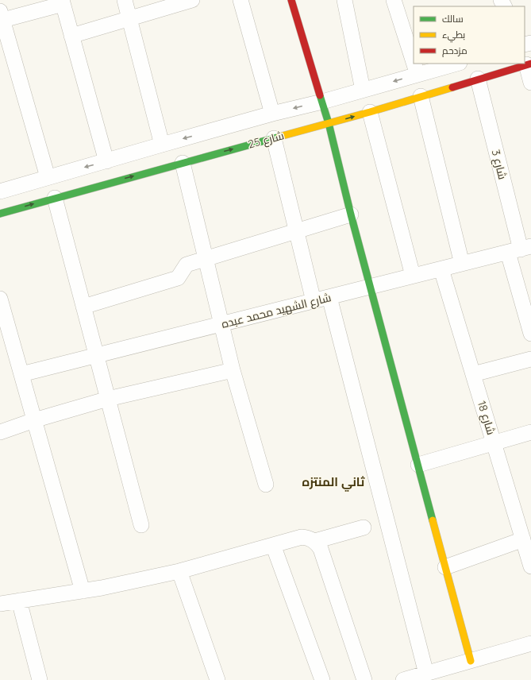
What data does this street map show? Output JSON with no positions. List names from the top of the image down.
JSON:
{
  "streets": {
    "street": [
      "شارع 25",
      "شارع 3",
      "شارع الشهيد محمد عبده",
      "شارع 18"
    ]
  },
  "crossings": [
    ["شارع 25", "شارع 3"],
    ["شارع 3", "شارع الشهيد محمد عبده"],
    ["شارع الشهيد محمد عبده", "شارع 18"]
  ],
  "districts": ["ثاني المنتزه"],
  "legend": ["سالك", "بطيء", "مزدحم"]
}
